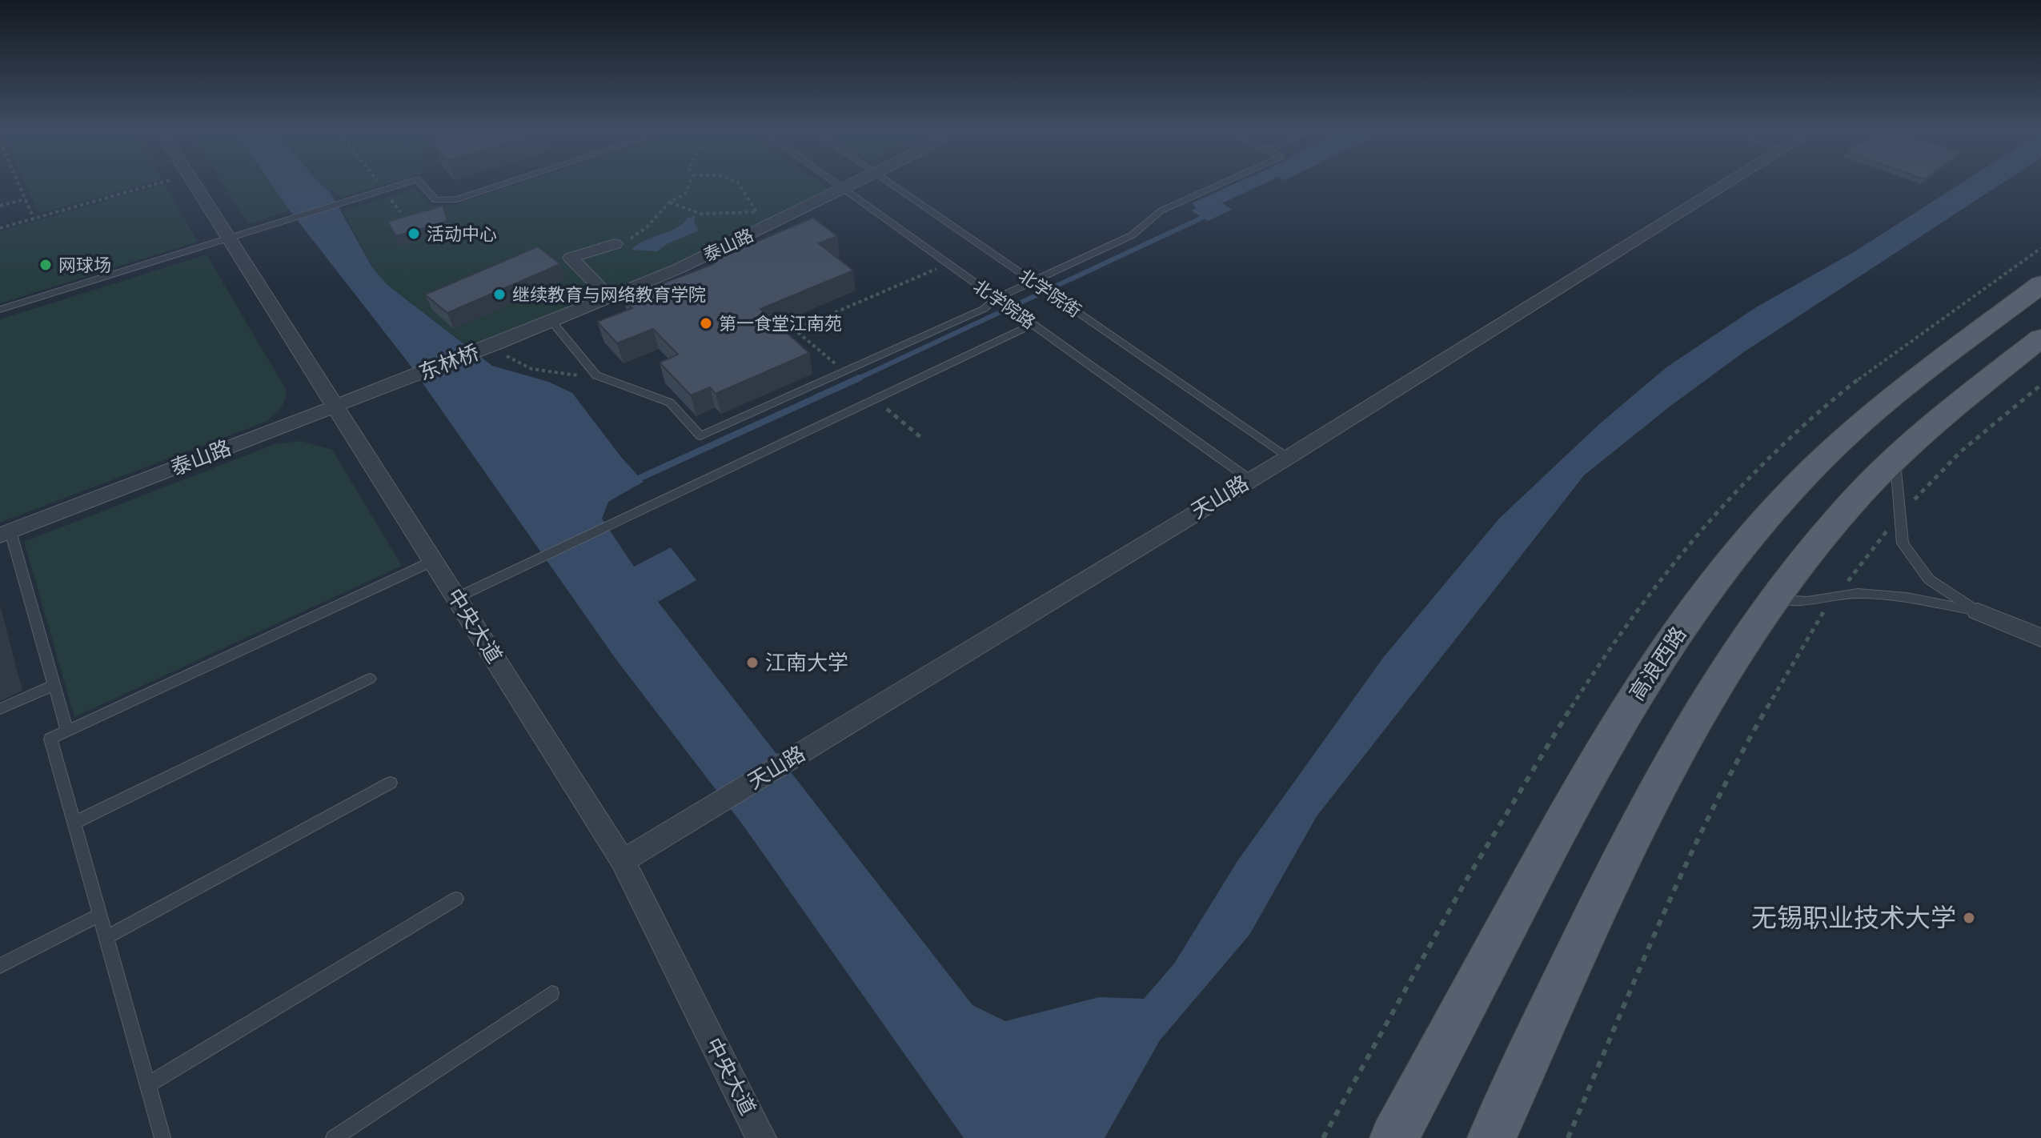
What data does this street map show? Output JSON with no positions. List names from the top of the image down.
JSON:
{
  "streets": {
    "main road": ["高浪西路"],
    "street": [
      "泰山路",
      "东林桥",
      "天山路",
      "中央大道"
    ],
    "lane": ["北学院街", "北学院路"]
  },
  "crossings": [
    ["泰山路", "北学院路"],
    ["泰山路", "东林桥"],
    ["泰山路", "中央大道"],
    ["北学院街", "天山路"],
    ["北学院路", "天山路"],
    ["天山路", "中央大道"]
  ],
  "places": [
    "活动中心",
    "网球场",
    "继续教育与网络教育学院",
    "第一食堂江南苑",
    "江南大学",
    "无锡职业技术大学"
  ]
}
